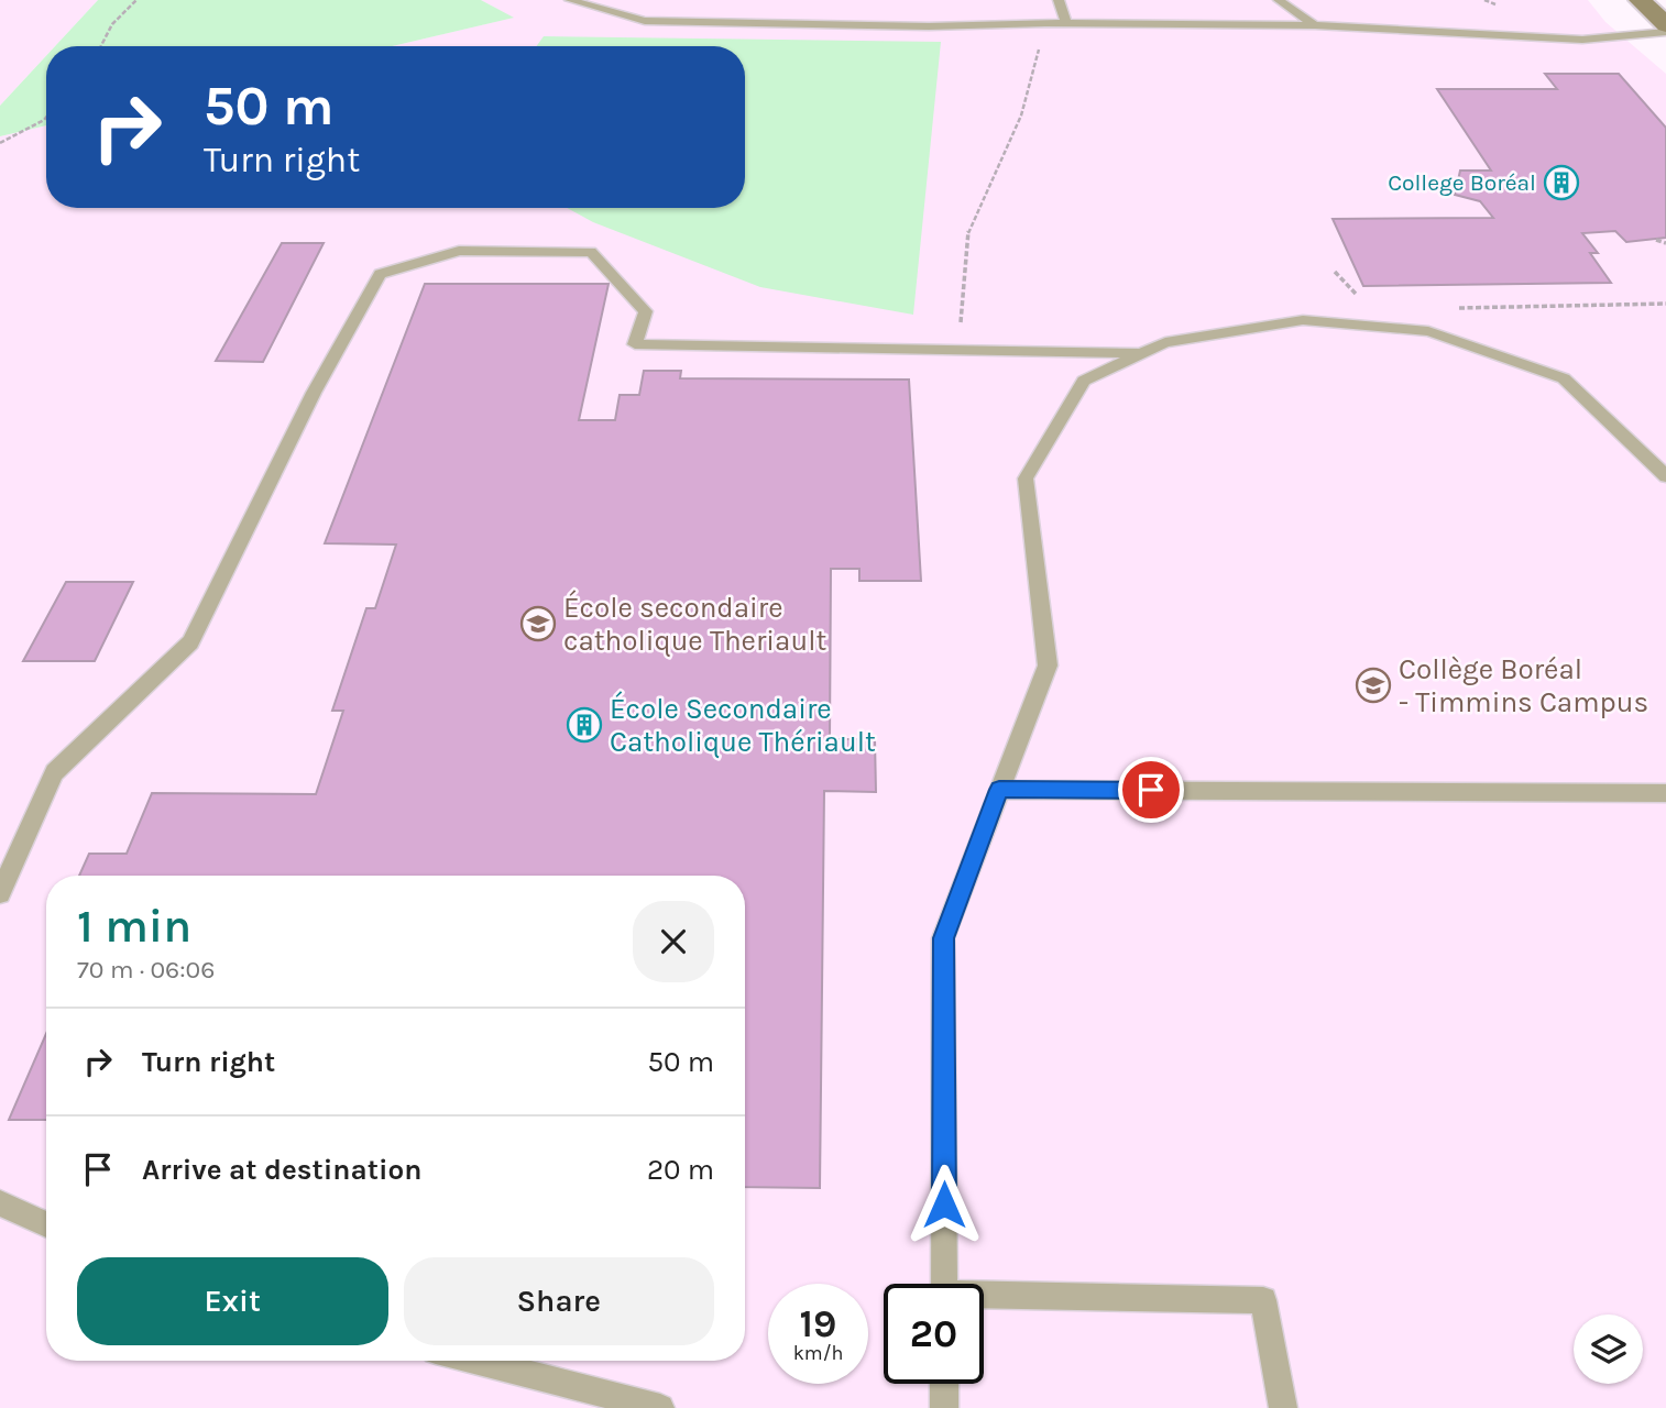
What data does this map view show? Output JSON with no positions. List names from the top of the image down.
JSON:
{
  "places": {
    "building": ["College Boréal", "École Secondaire Catholique Thériault"],
    "school or university": ["École secondaire catholique Theriault", "Collège Boréal - Timmins Campus"]
  },
  "page": {
    "turn": ["50 m", "Turn right"],
    "heading": ["1 min", "70 m · 06:06"],
    "list": [
      {
        "name": "Turn right",
        "value": "50 m"
      },
      {
        "name": "Arrive at destination",
        "value": "20 m"
      }
    ],
    "buttons": ["Exit", "Share"],
    "speed": "19 km/h",
    "limit": "20"
  }
}
